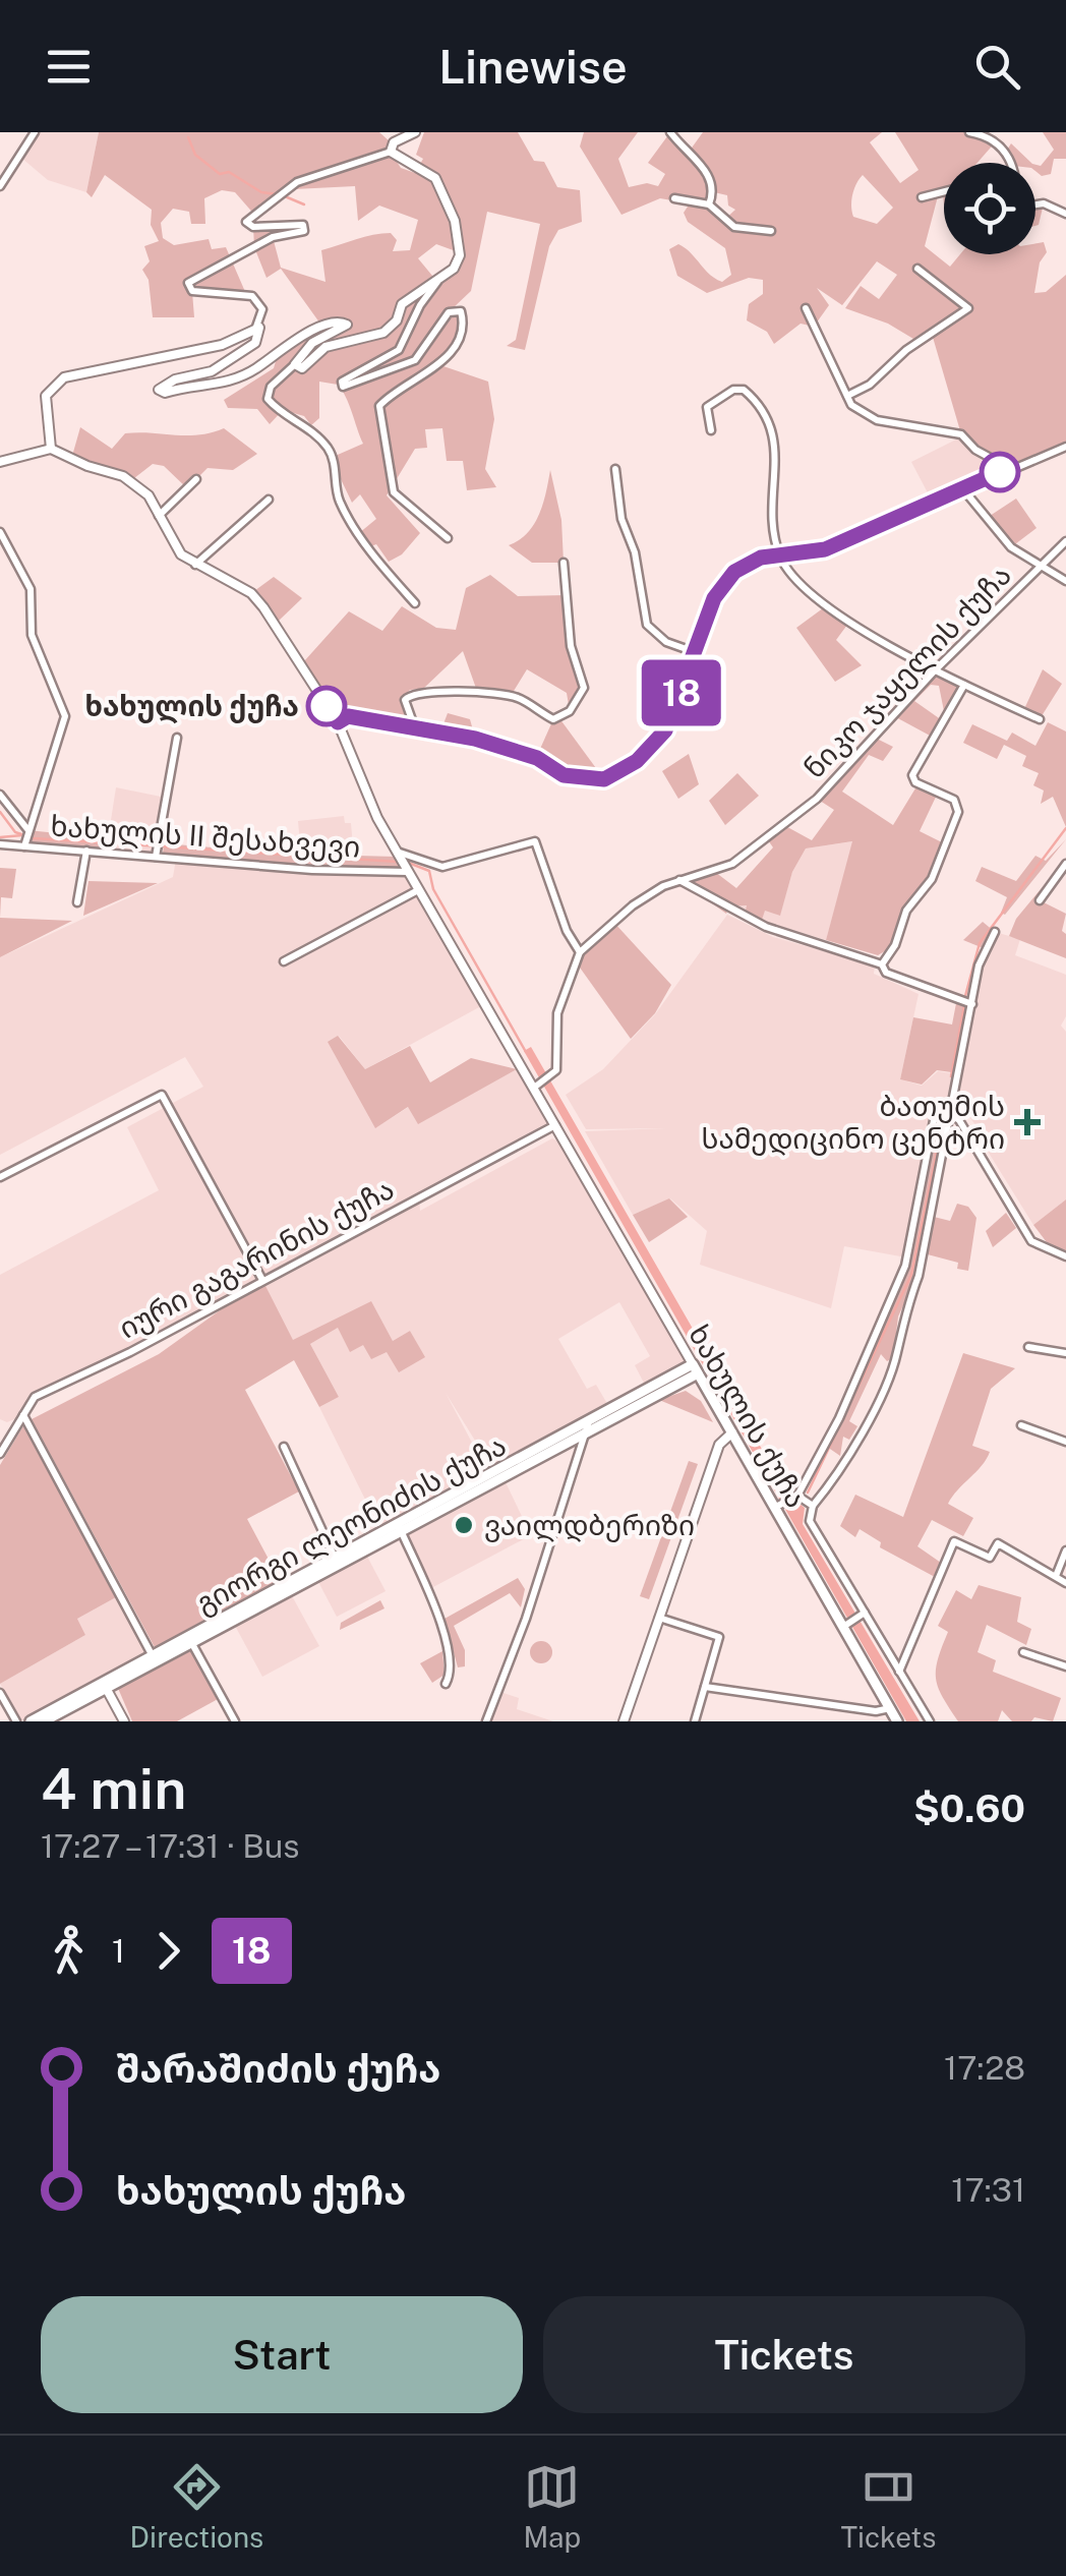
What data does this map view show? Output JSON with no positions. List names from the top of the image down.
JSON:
{
  "streets": {
    "main road": ["ხახულის ქუჩა", "გიორგი ლეონიძის ქუჩა"],
    "street": ["ნიკო ჯაყელის ქუჩა", "ხახულის II შესახვევი", "იური გაგარინის ქუჩა"]
  },
  "crossings": [
    ["ნიკო ჯაყელის ქუჩა", "ხახულის ქუჩა"],
    ["ხახულის II შესახვევი", "ხახულის ქუჩა"],
    ["იური გაგარინის ქუჩა", "ხახულის ქუჩა"],
    ["ხახულის ქუჩა", "გიორგი ლეონიძის ქუჩა"]
  ],
  "places": {
    "other": ["ხახულის ქუჩა", "ვაილდბერიზი"],
    "health": ["ბათუმის სამედიცინო ცენტრი"]
  },
  "lines": ["bus line 18"],
  "page": {
    "header": "Linewise",
    "on_map": "18",
    "heading": ["4 min", "17:27 – 17:31 · Bus", "$0.60"],
    "legs": ["1", "18"],
    "list": [
      {
        "name": "შარაშიძის ქუჩა",
        "value": "17:28"
      },
      {
        "name": "ხახულის ქუჩა",
        "value": "17:31"
      }
    ],
    "buttons": ["Start", "Tickets"],
    "tabs": ["Directions", "Map", "Tickets"]
  }
}
